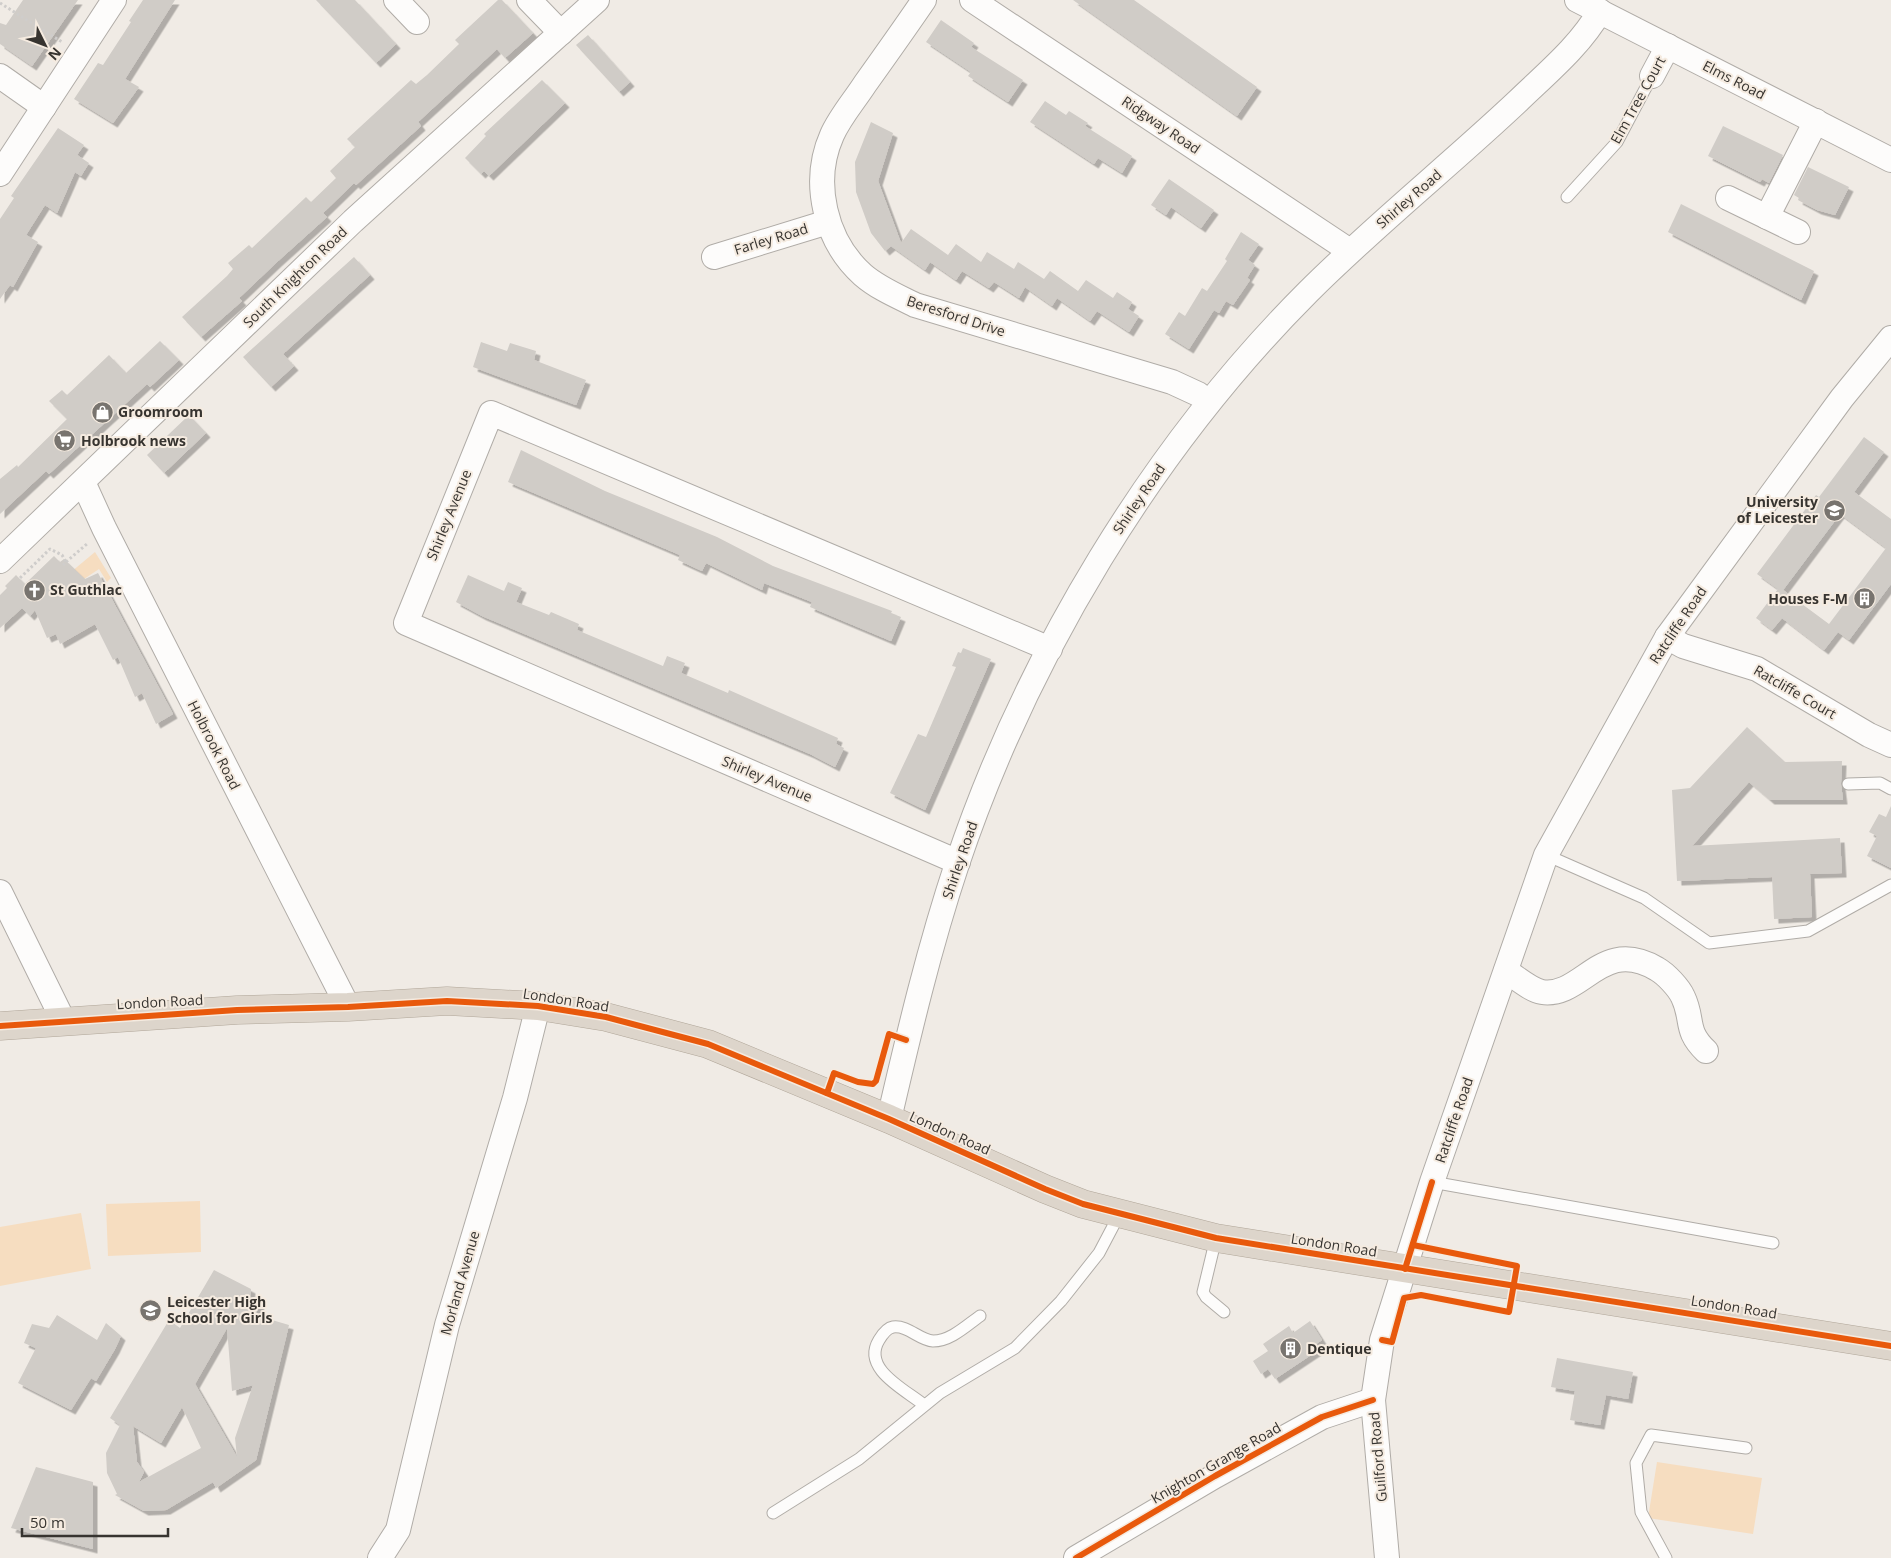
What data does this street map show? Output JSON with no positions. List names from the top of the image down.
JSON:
{
  "streets": {
    "highway": ["London Road"],
    "street": [
      "Elms Road",
      "Elm Tree Court",
      "Ridgway Road",
      "Shirley Road",
      "Farley Road",
      "South Knighton Road",
      "Beresford Drive",
      "Shirley Avenue",
      "Ratcliffe Road",
      "Ratcliffe Court",
      "Holbrook Road",
      "Morland Avenue",
      "Guilford Road",
      "Knighton Grange Road"
    ]
  },
  "crossings": [
    ["Elms Road", "Elm Tree Court"],
    ["Elms Road", "Shirley Road"],
    ["Ridgway Road", "Shirley Road"],
    ["Shirley Road", "Beresford Drive"],
    ["Shirley Road", "Shirley Avenue"],
    ["Shirley Road", "London Road"],
    ["Farley Road", "Beresford Drive"],
    ["South Knighton Road", "Holbrook Road"],
    ["Ratcliffe Road", "Ratcliffe Court"],
    ["Ratcliffe Road", "London Road"],
    ["Ratcliffe Road", "Guilford Road"],
    ["Holbrook Road", "London Road"],
    ["London Road", "Morland Avenue"],
    ["London Road", "Guilford Road"],
    ["Guilford Road", "Knighton Grange Road"]
  ],
  "places": {
    "shop": ["Groomroom"],
    "supermarket": ["Holbrook news"],
    "school or university": ["University of Leicester", "Leicester High School for Girls"],
    "church": ["St Guthlac"],
    "building": ["Houses F-M", "Dentique"]
  },
  "scale_bar": "50 m",
  "north": "bottom right"
}
